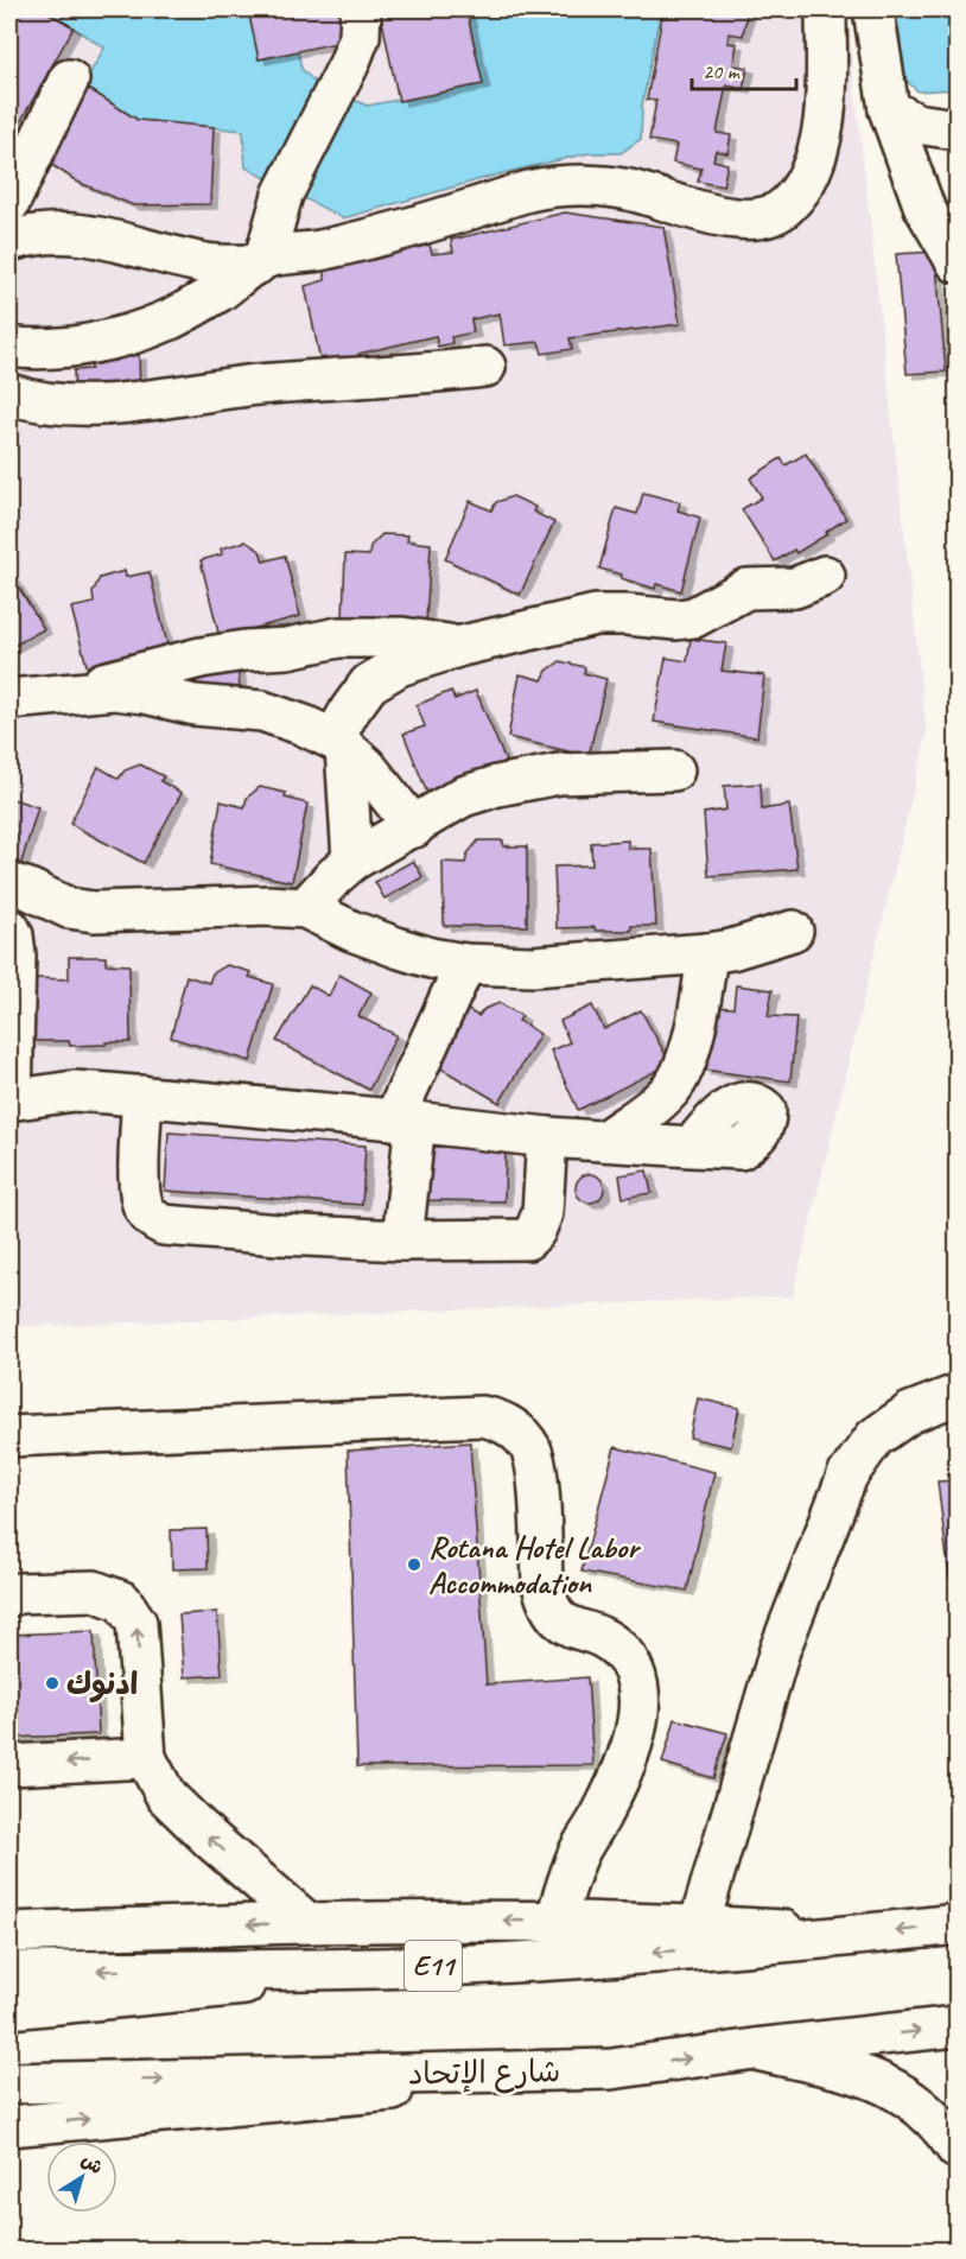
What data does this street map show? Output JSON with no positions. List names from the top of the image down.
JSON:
{
  "streets": {
    "main road": ["E11", "شارع الإتحاد"]
  },
  "places": ["Rotana Hotel Labor Accommodation", "ادنوك"],
  "scale_bar": "20 m",
  "north": "top right"
}
